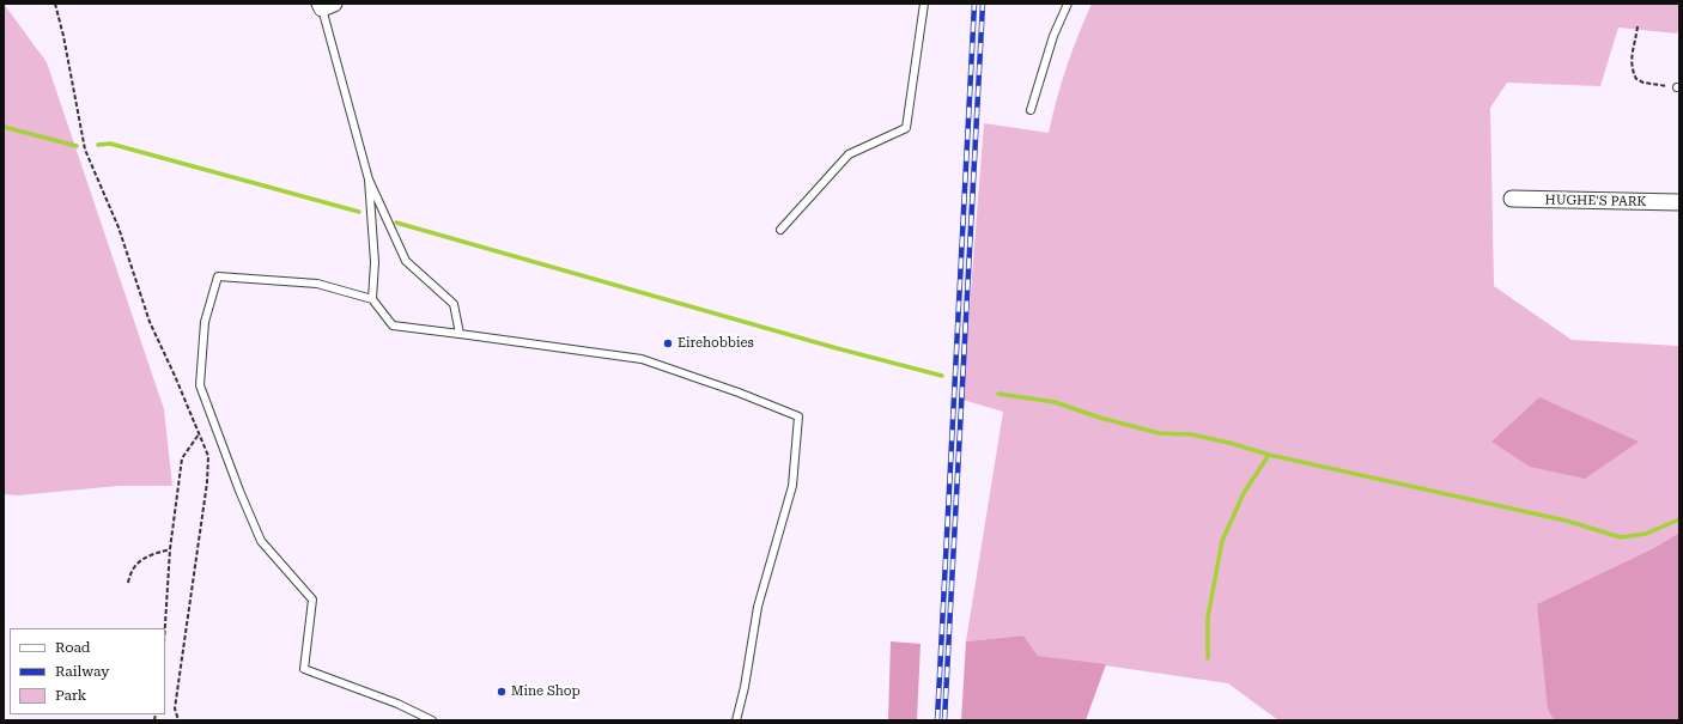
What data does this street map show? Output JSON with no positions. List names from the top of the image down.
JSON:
{
  "streets": {
    "street": ["HUGHE'S PARK"]
  },
  "places": ["Eirehobbies", "Mine Shop"],
  "legend": ["Road", "Railway", "Park"]
}
